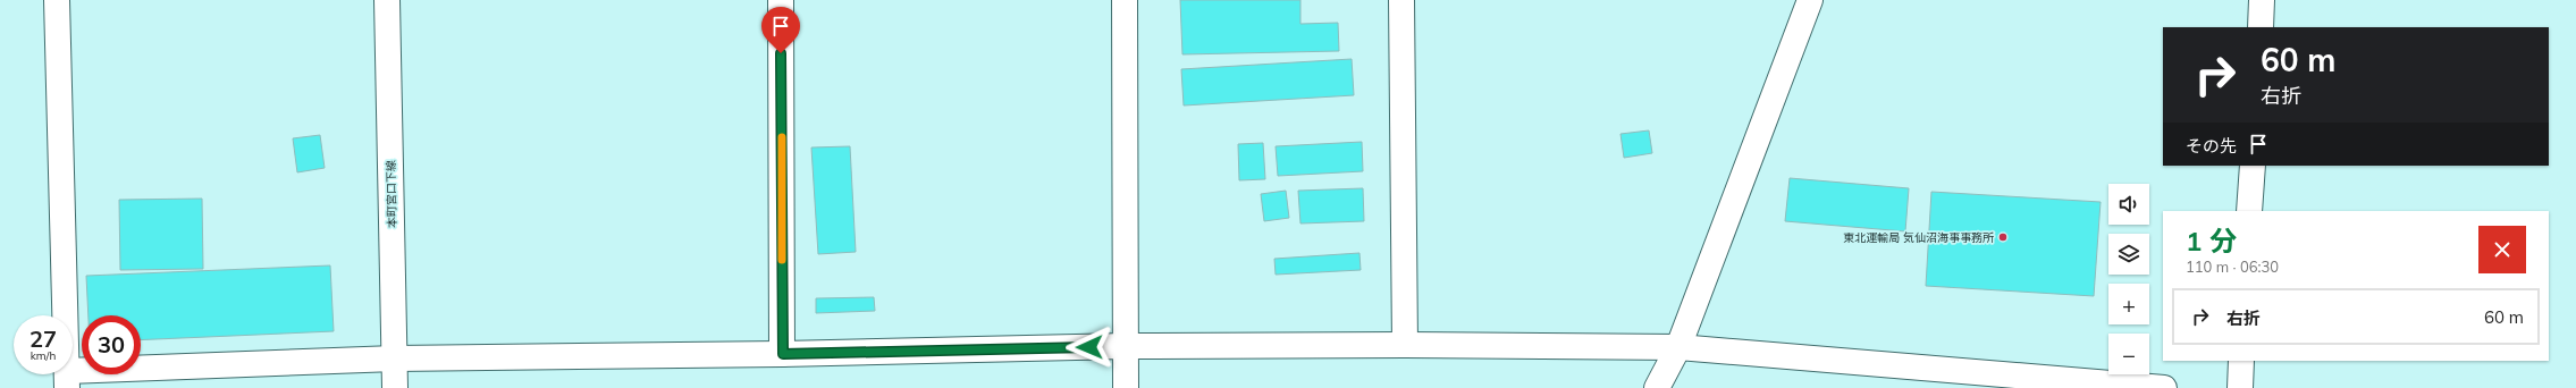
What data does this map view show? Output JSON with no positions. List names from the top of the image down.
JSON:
{
  "streets": {
    "street": ["本町宮口下線"]
  },
  "places": ["東北運輸局 気仙沼海事事務所"],
  "page": {
    "turn": ["60 m", "右折"],
    "then": "その先",
    "map_buttons": ["+", "−"],
    "heading": ["1 分", "110 m · 06:30"],
    "list": [
      {
        "name": "右折",
        "value": "60 m"
      }
    ],
    "speed": "27 km/h",
    "limit": "30"
  }
}
